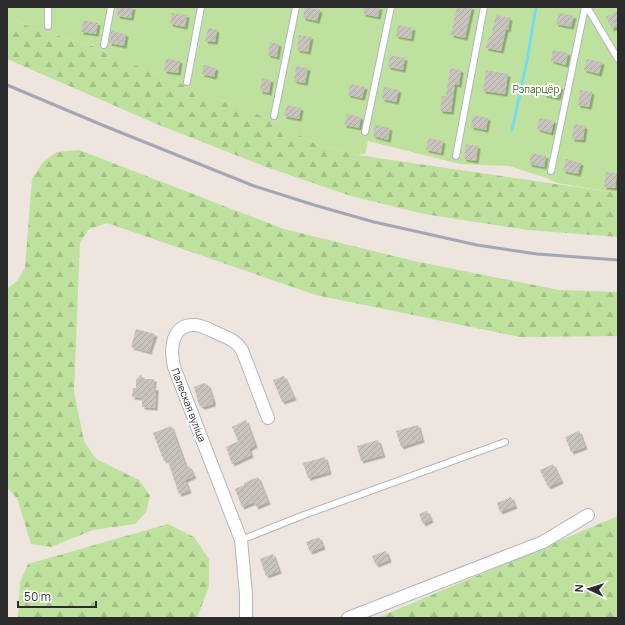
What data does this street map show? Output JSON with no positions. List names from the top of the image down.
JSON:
{
  "streets": {
    "street": ["Палеская вуліца"]
  },
  "parks": ["Рэпарцёр"],
  "scale_bar": "50 m",
  "north": "left"
}
